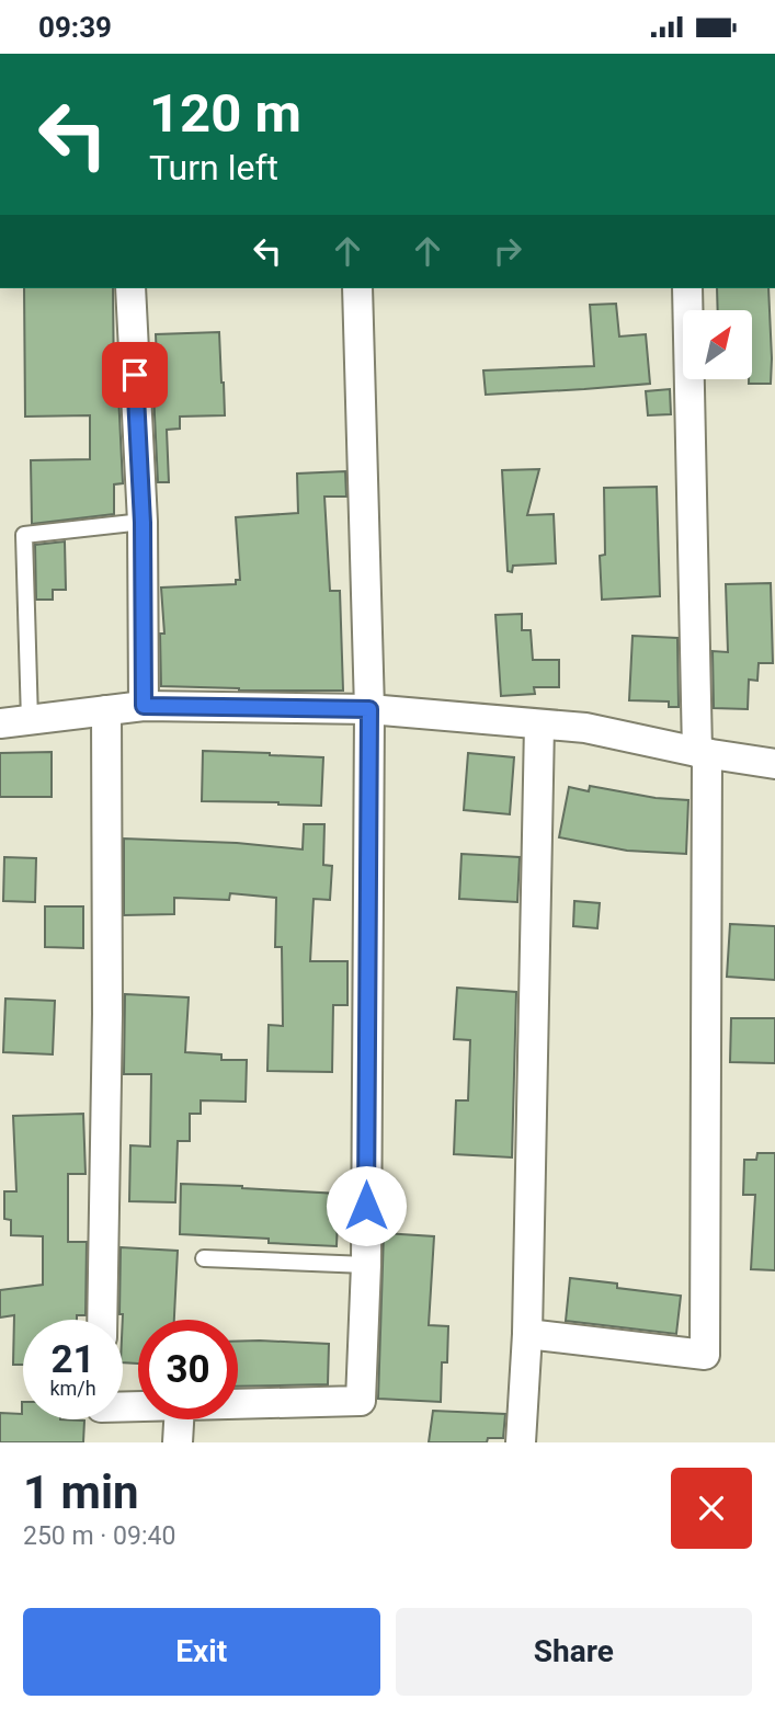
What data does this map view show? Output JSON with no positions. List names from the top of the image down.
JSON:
{
  "north": "top right",
  "page": {
    "status": "09:39",
    "turn": ["120 m", "Turn left"],
    "speed": "21 km/h",
    "limit": "30",
    "heading": ["1 min", "250 m · 09:40"],
    "buttons": ["Exit", "Share"]
  }
}
